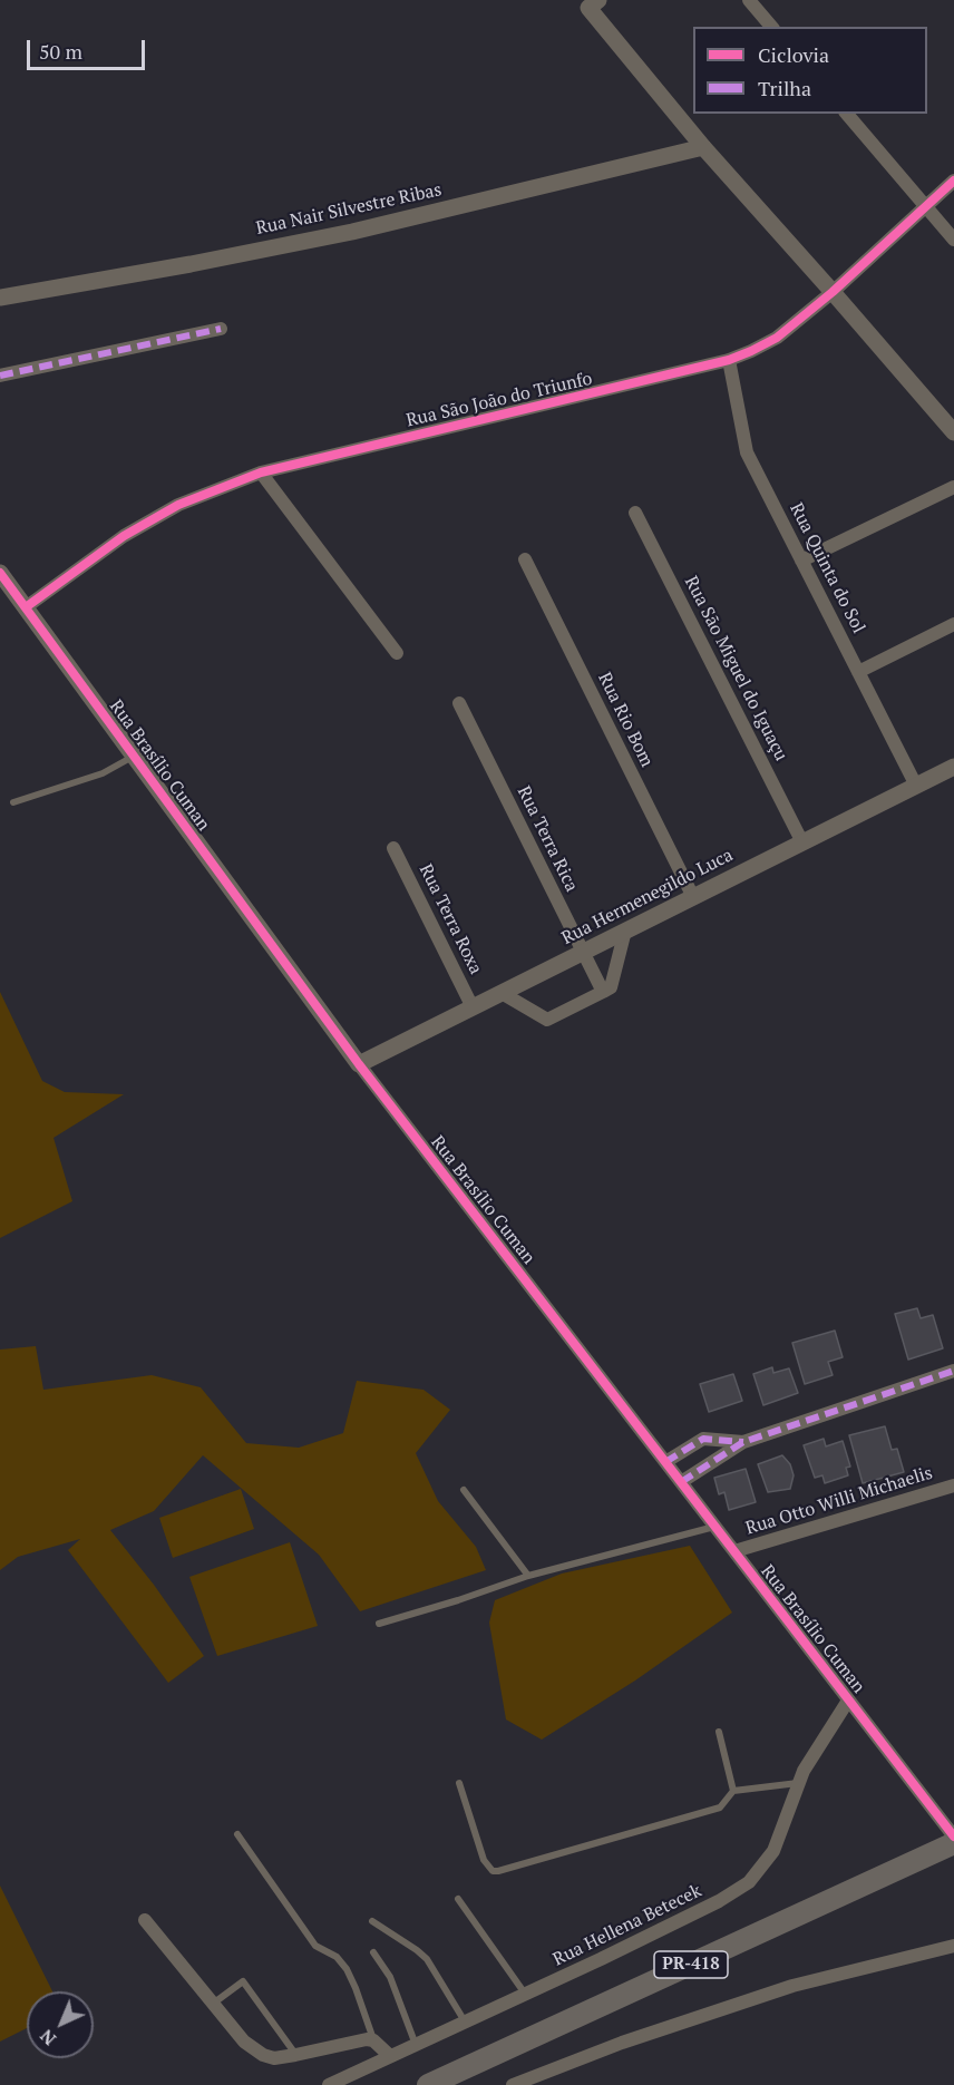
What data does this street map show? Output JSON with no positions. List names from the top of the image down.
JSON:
{
  "streets": {
    "highway": ["PR-418"],
    "street": [
      "Rua Nair Silvestre Ribas",
      "Rua São João do Triunfo",
      "Rua Quinta do Sol",
      "Rua São Miguel do Iguaçu",
      "Rua Rio Bom",
      "Rua Brasílio Cuman",
      "Rua Terra Rica",
      "Rua Hermenegildo Luca",
      "Rua Terra Roxa",
      "Rua Otto Willi Michaelis",
      "Rua Hellena Betecek"
    ]
  },
  "crossings": [
    ["Rua São João do Triunfo", "Rua Quinta do Sol"],
    ["Rua São João do Triunfo", "Rua Brasílio Cuman"],
    ["Rua Quinta do Sol", "Rua Hermenegildo Luca"],
    ["Rua São Miguel do Iguaçu", "Rua Hermenegildo Luca"],
    ["Rua Rio Bom", "Rua Hermenegildo Luca"],
    ["Rua Brasílio Cuman", "Rua Hermenegildo Luca"],
    ["Rua Brasílio Cuman", "Rua Otto Willi Michaelis"],
    ["Rua Brasílio Cuman", "Rua Hellena Betecek"],
    ["Rua Terra Rica", "Rua Hermenegildo Luca"],
    ["Rua Hermenegildo Luca", "Rua Terra Roxa"]
  ],
  "legend": ["Ciclovia", "Trilha"],
  "scale_bar": "50 m",
  "north": "bottom left"
}
